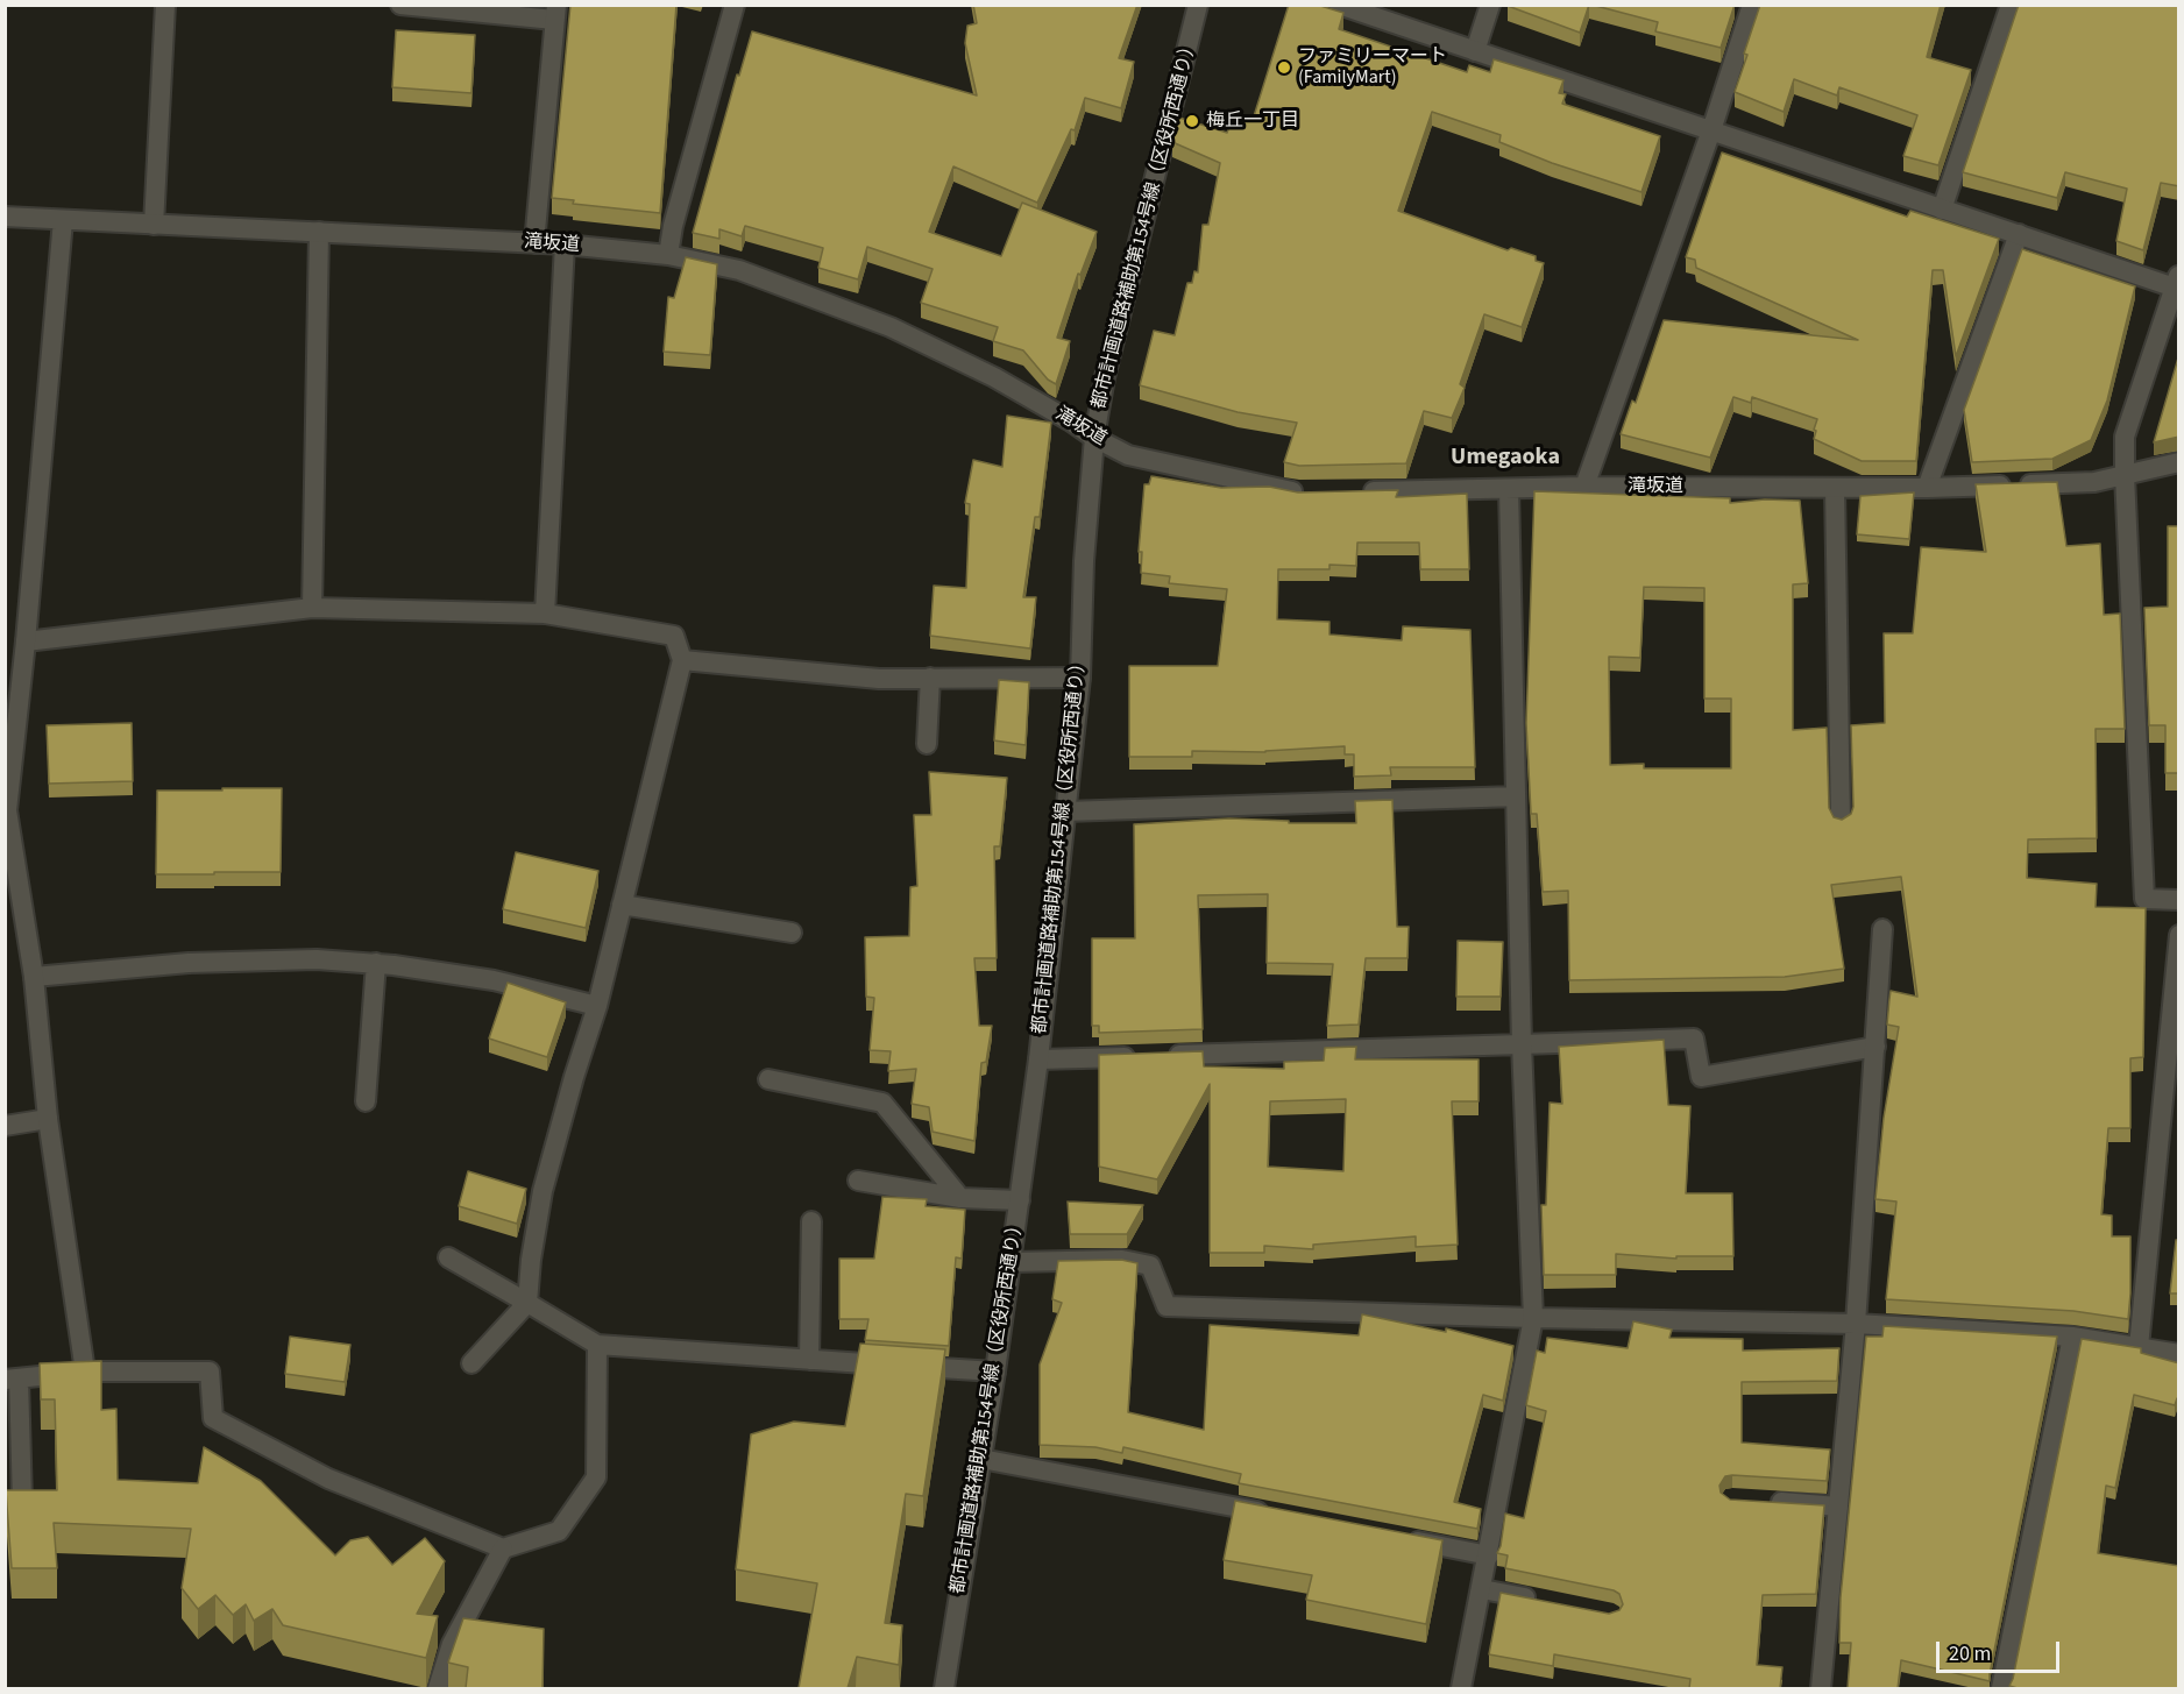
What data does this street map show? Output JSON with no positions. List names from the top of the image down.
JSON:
{
  "streets": {
    "street": ["都市計画道路補助第154号線（区役所西通り）", "滝坂道"]
  },
  "crossings": [
    ["都市計画道路補助第154号線（区役所西通り）", "滝坂道"]
  ],
  "districts": ["Umegaoka"],
  "places": ["ファミリーマート (FamilyMart)", "梅丘一丁目"],
  "scale_bar": "20 m"
}
